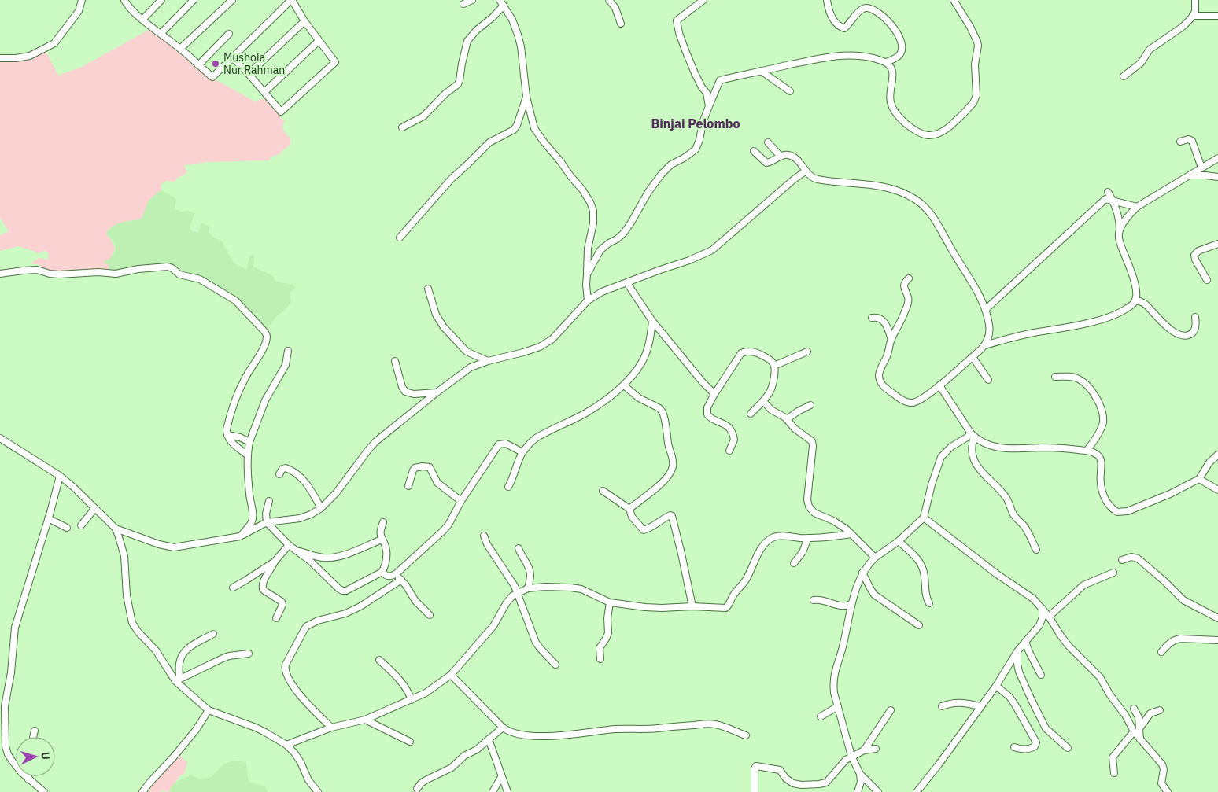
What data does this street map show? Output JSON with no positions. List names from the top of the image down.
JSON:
{
  "districts": ["Binjai Pelombo"],
  "places": ["Mushola Nur Rahman"],
  "north": "right"
}
